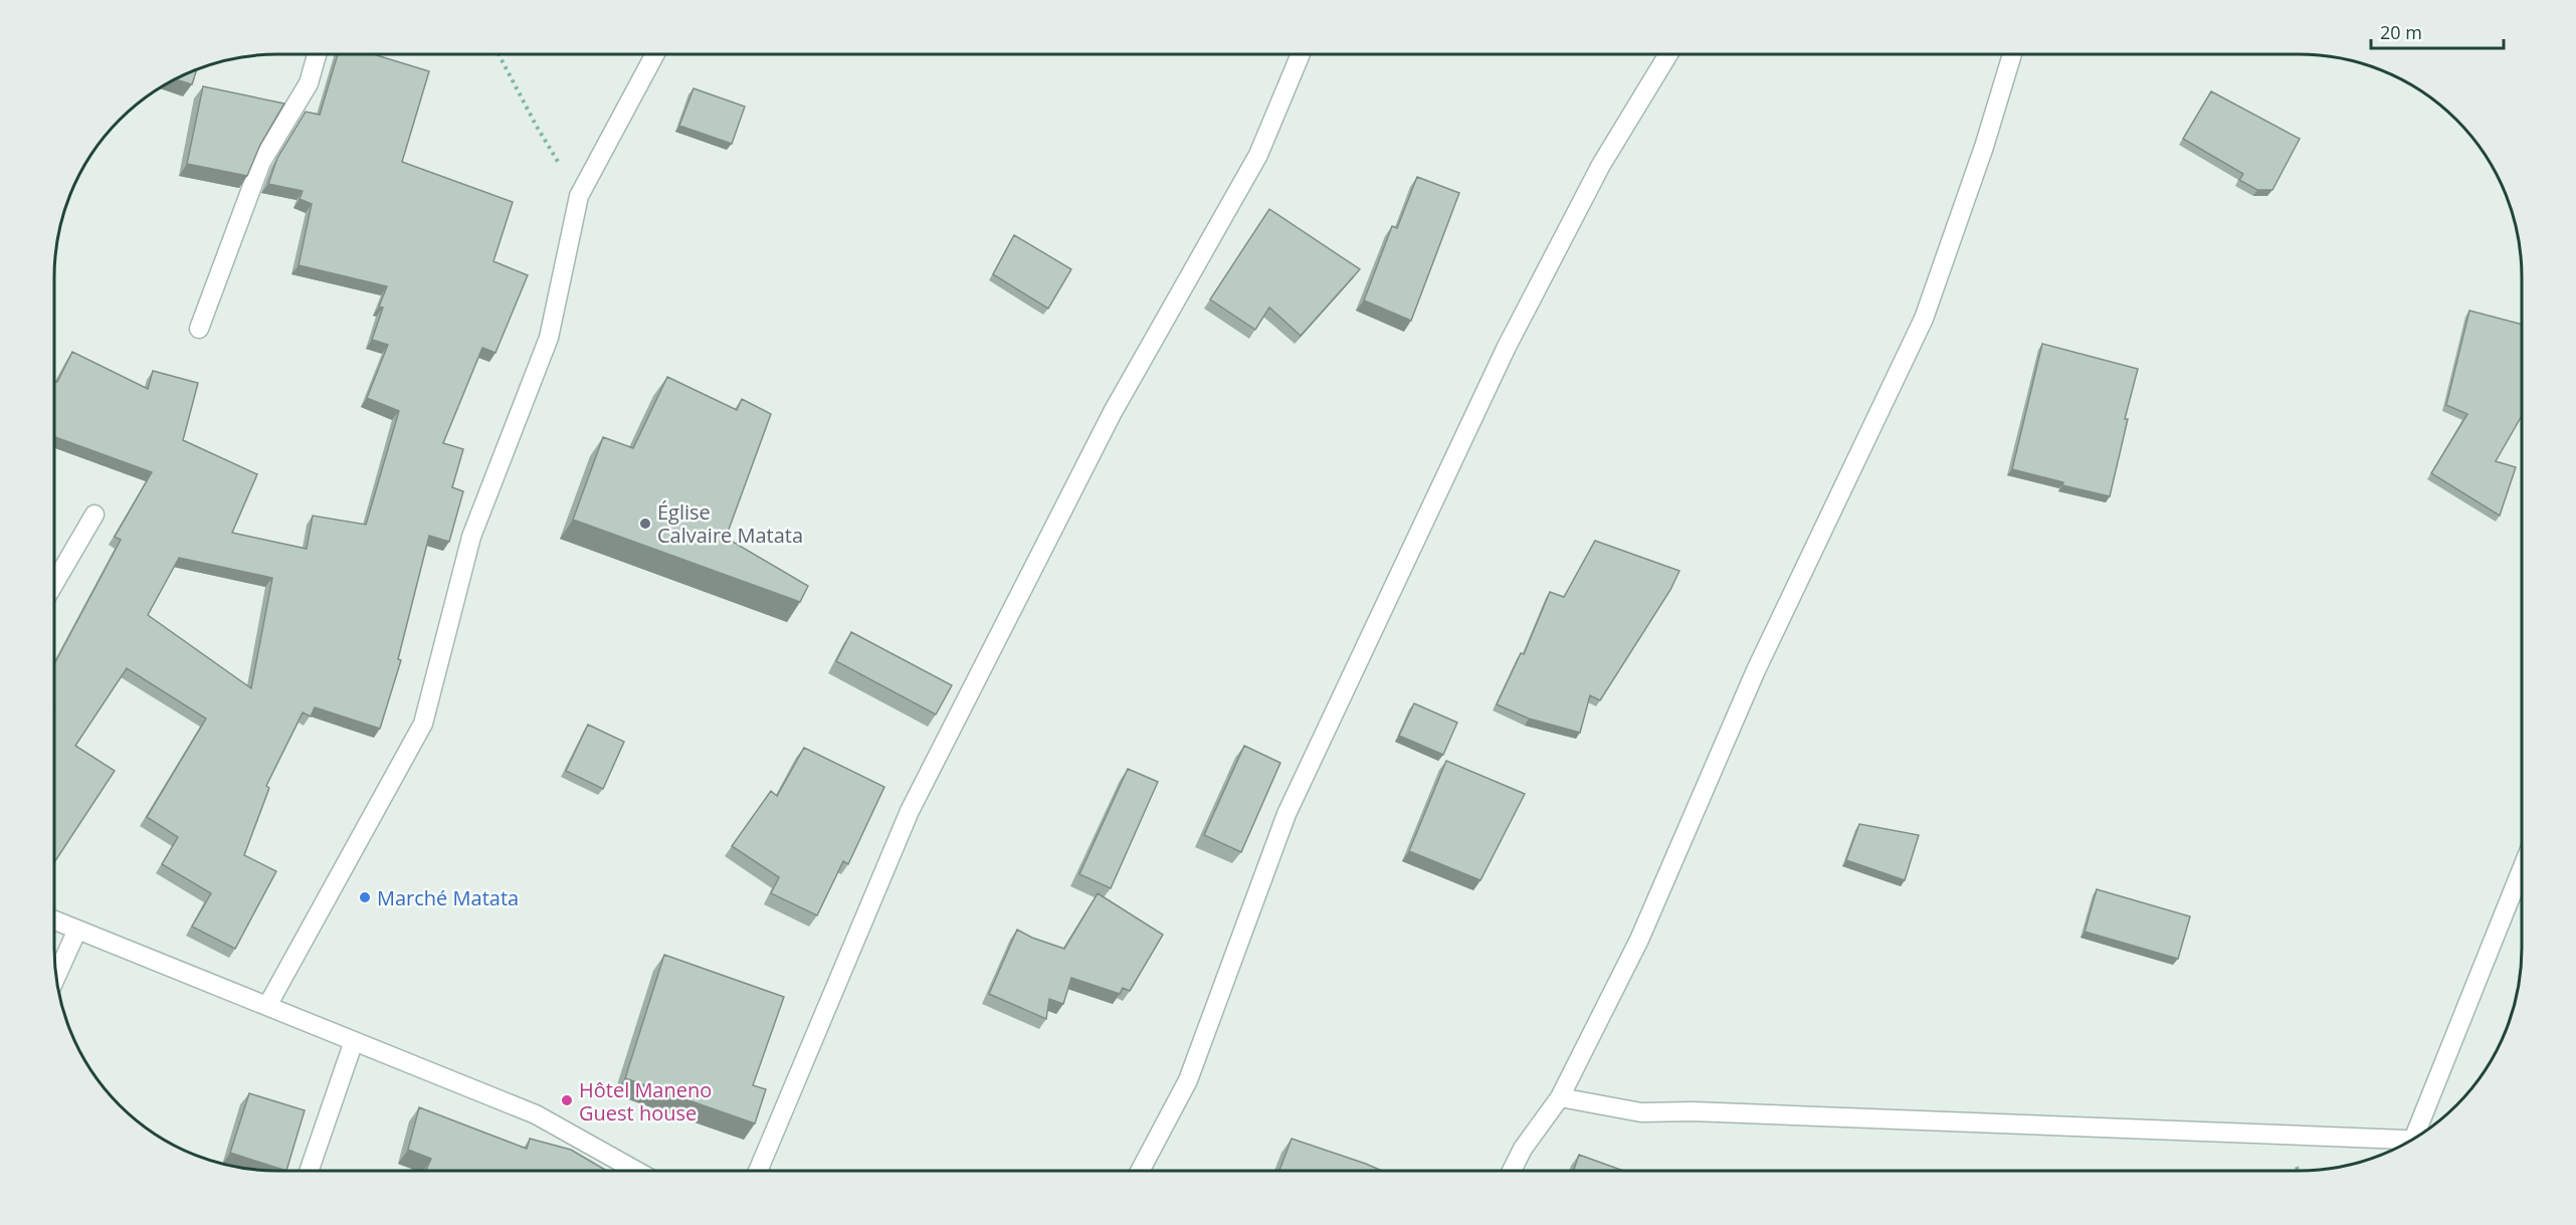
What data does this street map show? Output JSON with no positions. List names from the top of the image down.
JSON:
{
  "places": ["Église Calvaire Matata", "Marché Matata", "Hôtel Maneno Guest house"],
  "scale_bar": "20 m"
}
